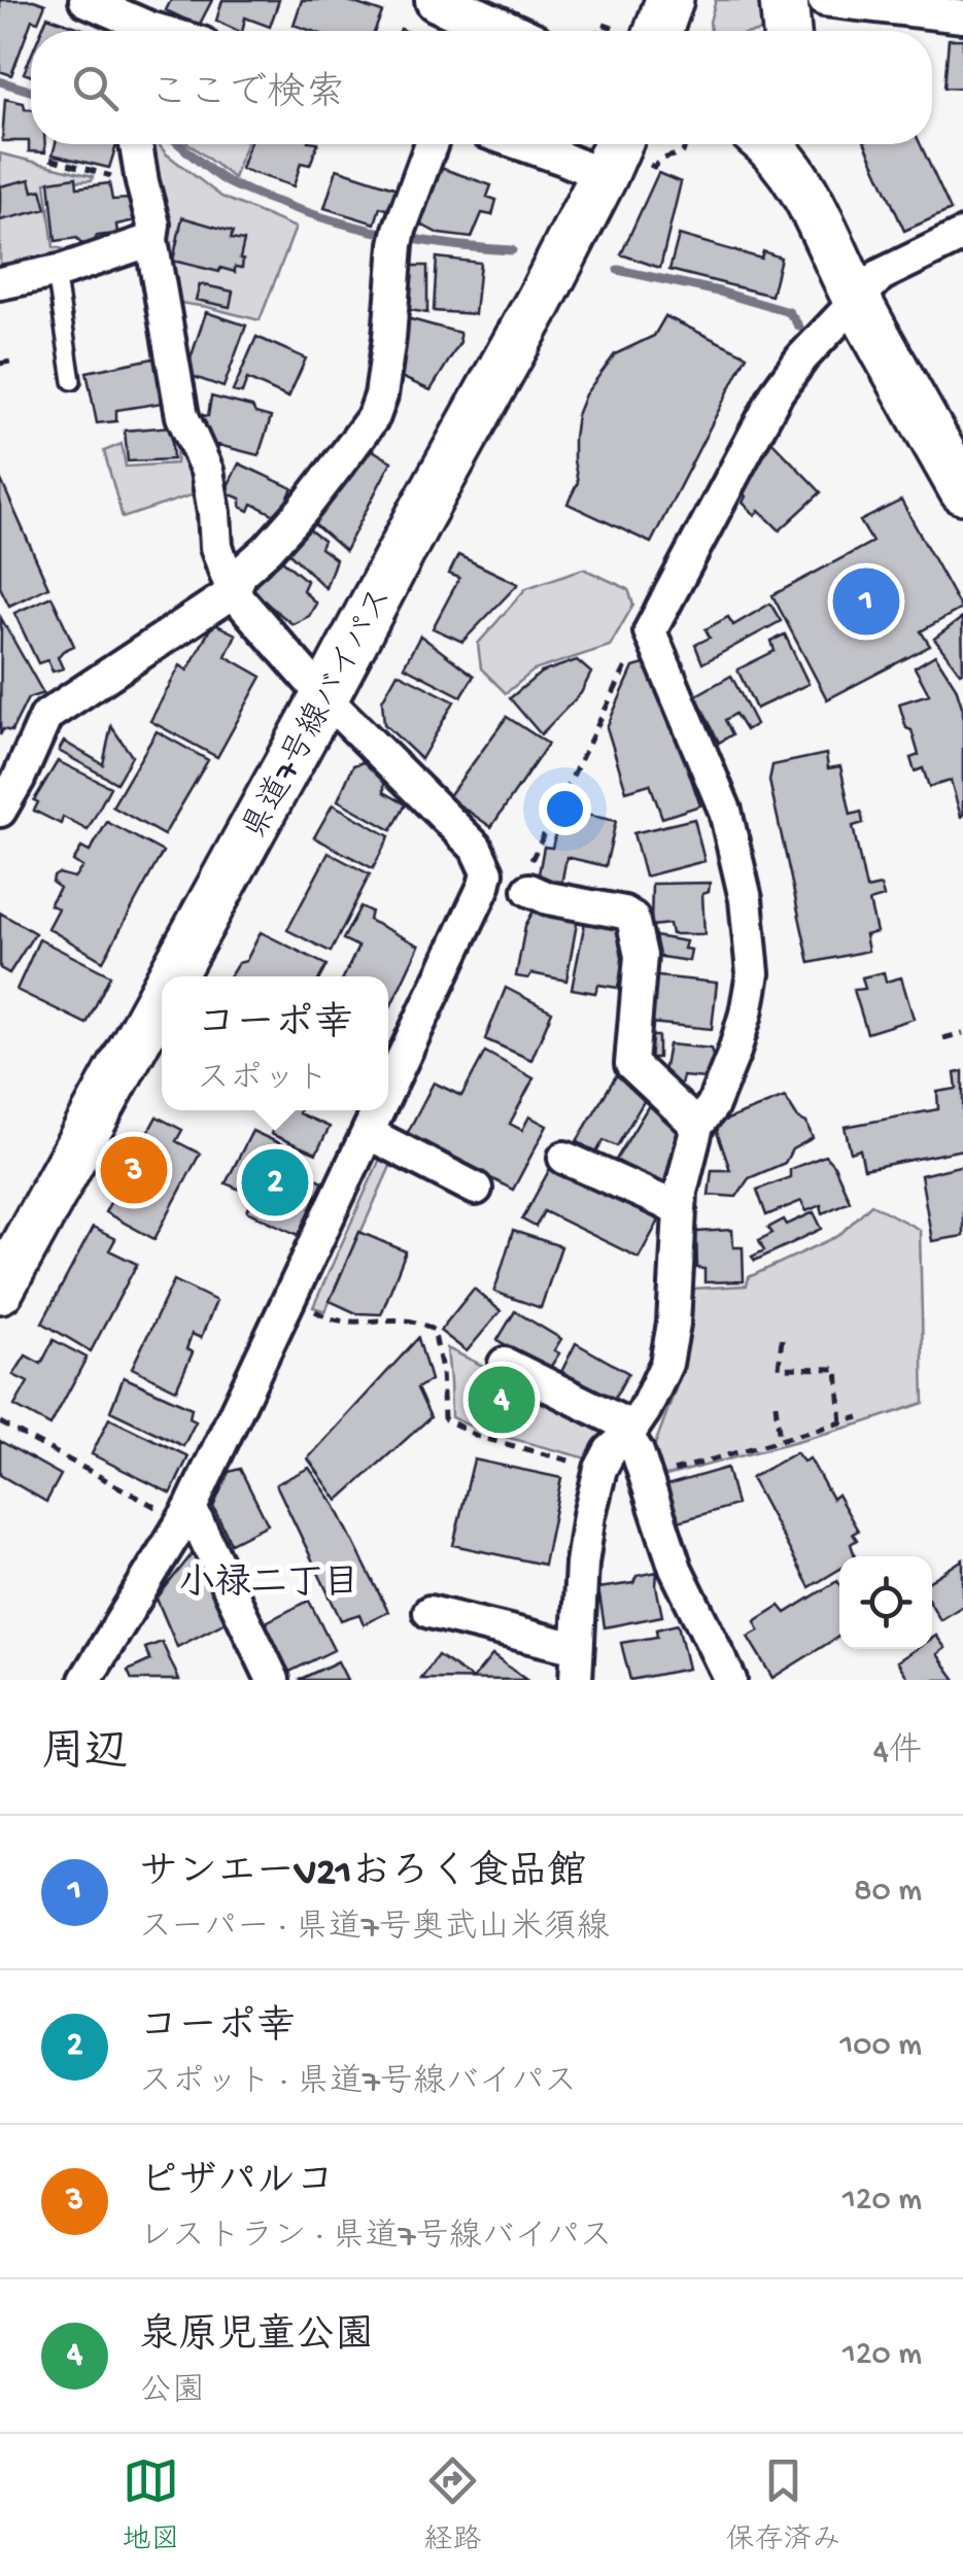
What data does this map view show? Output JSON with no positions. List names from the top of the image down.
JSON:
{
  "streets": {
    "main road": ["県道7号線バイパス"]
  },
  "districts": ["小禄二丁目"],
  "page": {
    "search": "ここで検索",
    "pins": [
      "1",
      "3",
      "2",
      "4"
    ],
    "popup": ["コーポ幸", "スポット"],
    "heading": ["周辺", "4件"],
    "list": [
      {
        "mark": "1",
        "name": "サンエーV21おろく食品館",
        "note": "スーパー · 県道7号奥武山米須線",
        "value": "80 m"
      },
      {
        "mark": "2",
        "name": "コーポ幸",
        "note": "スポット · 県道7号線バイパス",
        "value": "100 m"
      },
      {
        "mark": "3",
        "name": "ピザパルコ",
        "note": "レストラン · 県道7号線バイパス",
        "value": "120 m"
      },
      {
        "mark": "4",
        "name": "泉原児童公園",
        "note": "公園",
        "value": "120 m"
      }
    ],
    "nav": ["地図", "経路", "保存済み"]
  }
}
